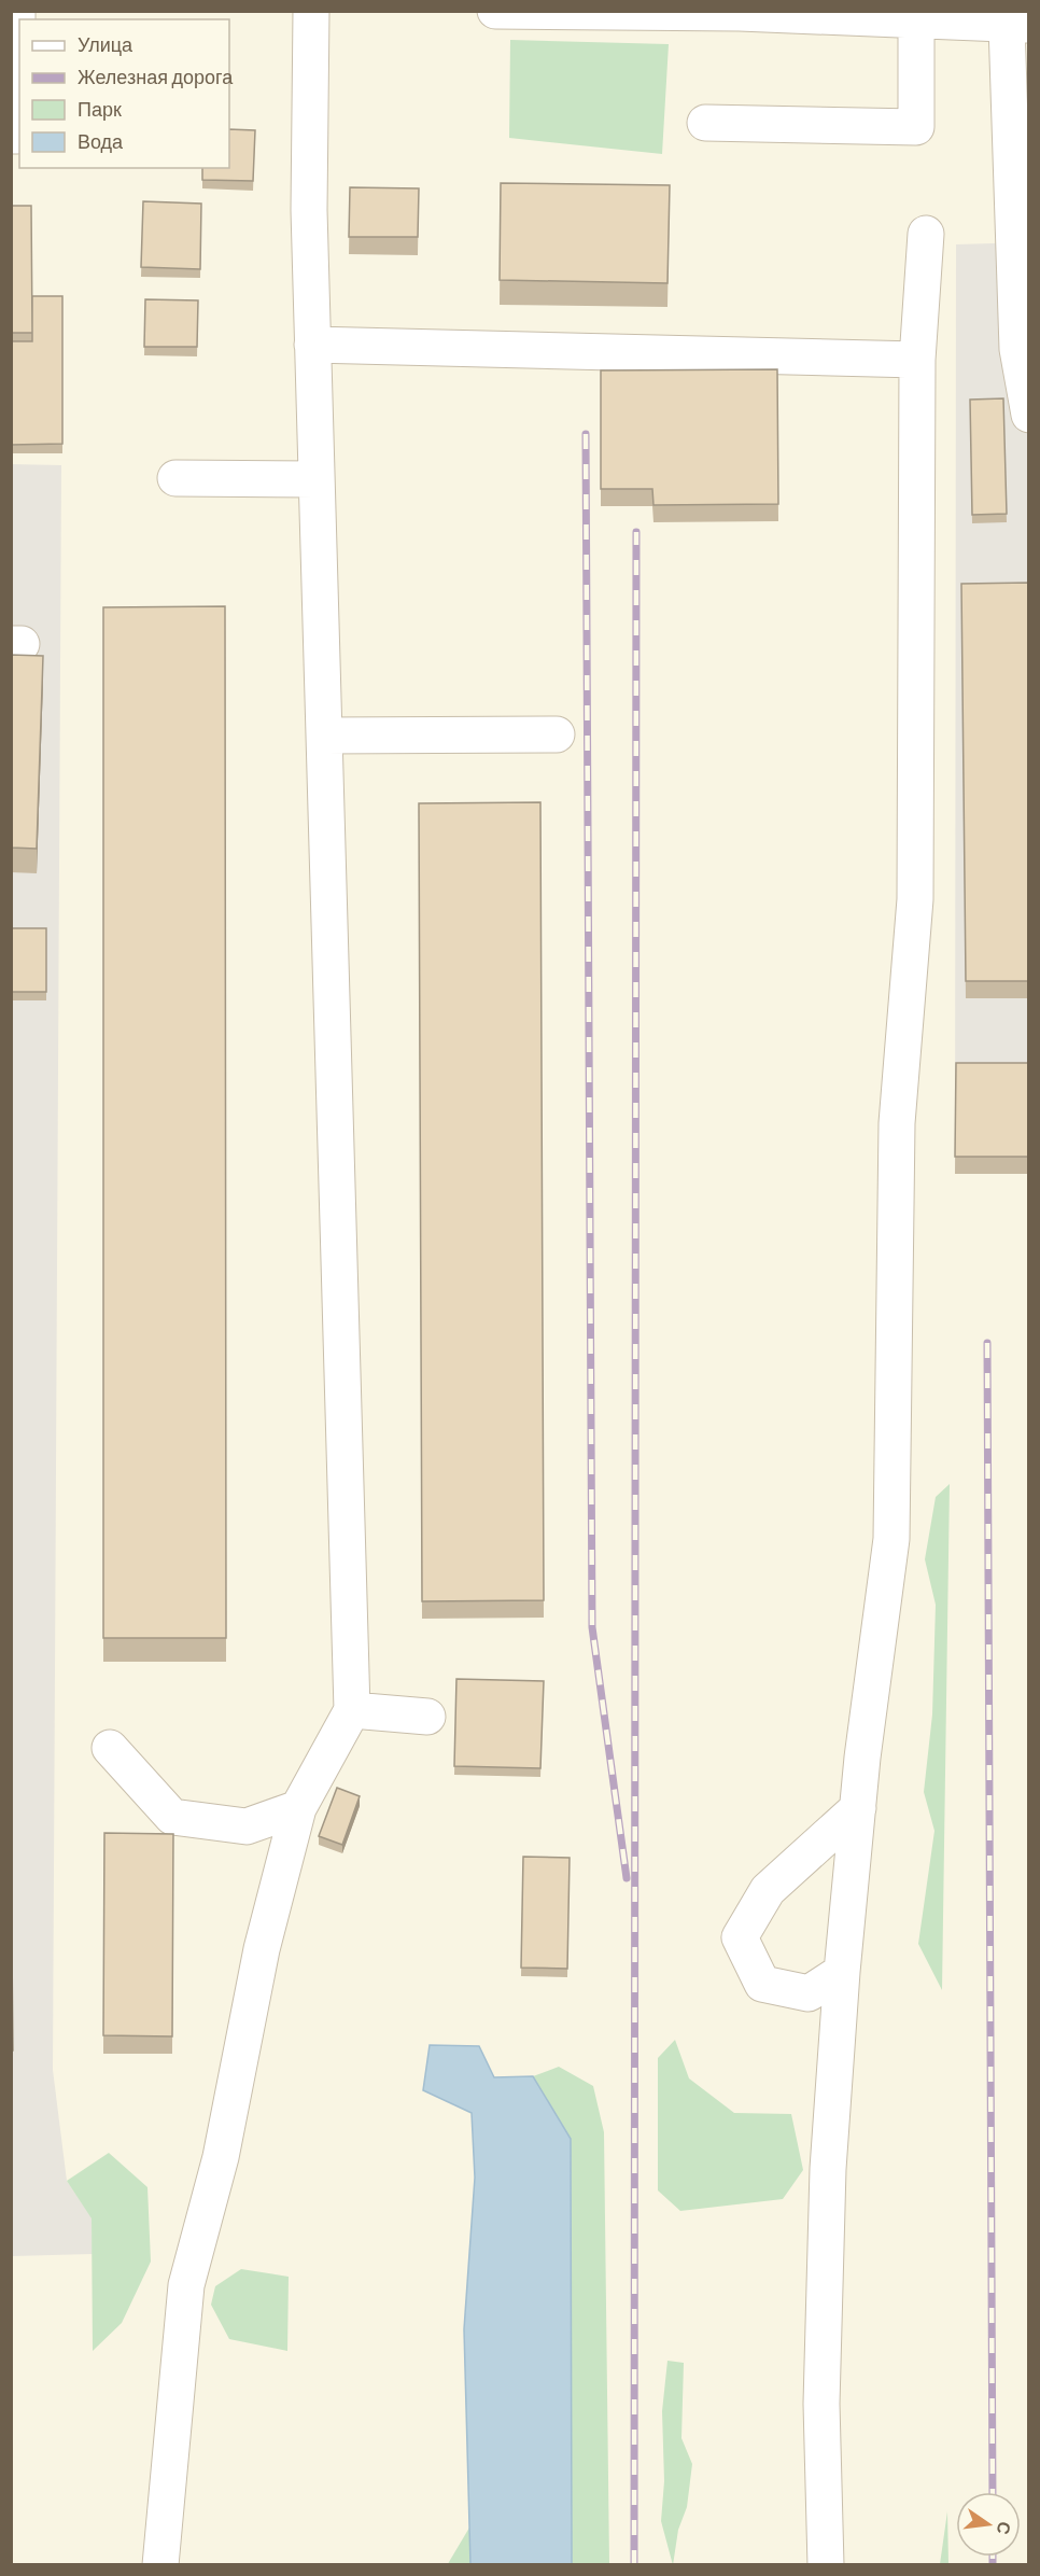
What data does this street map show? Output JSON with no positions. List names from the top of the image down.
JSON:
{
  "legend": [
    "Улица",
    "Железная дорога",
    "Парк",
    "Вода"
  ],
  "north": "right"
}
